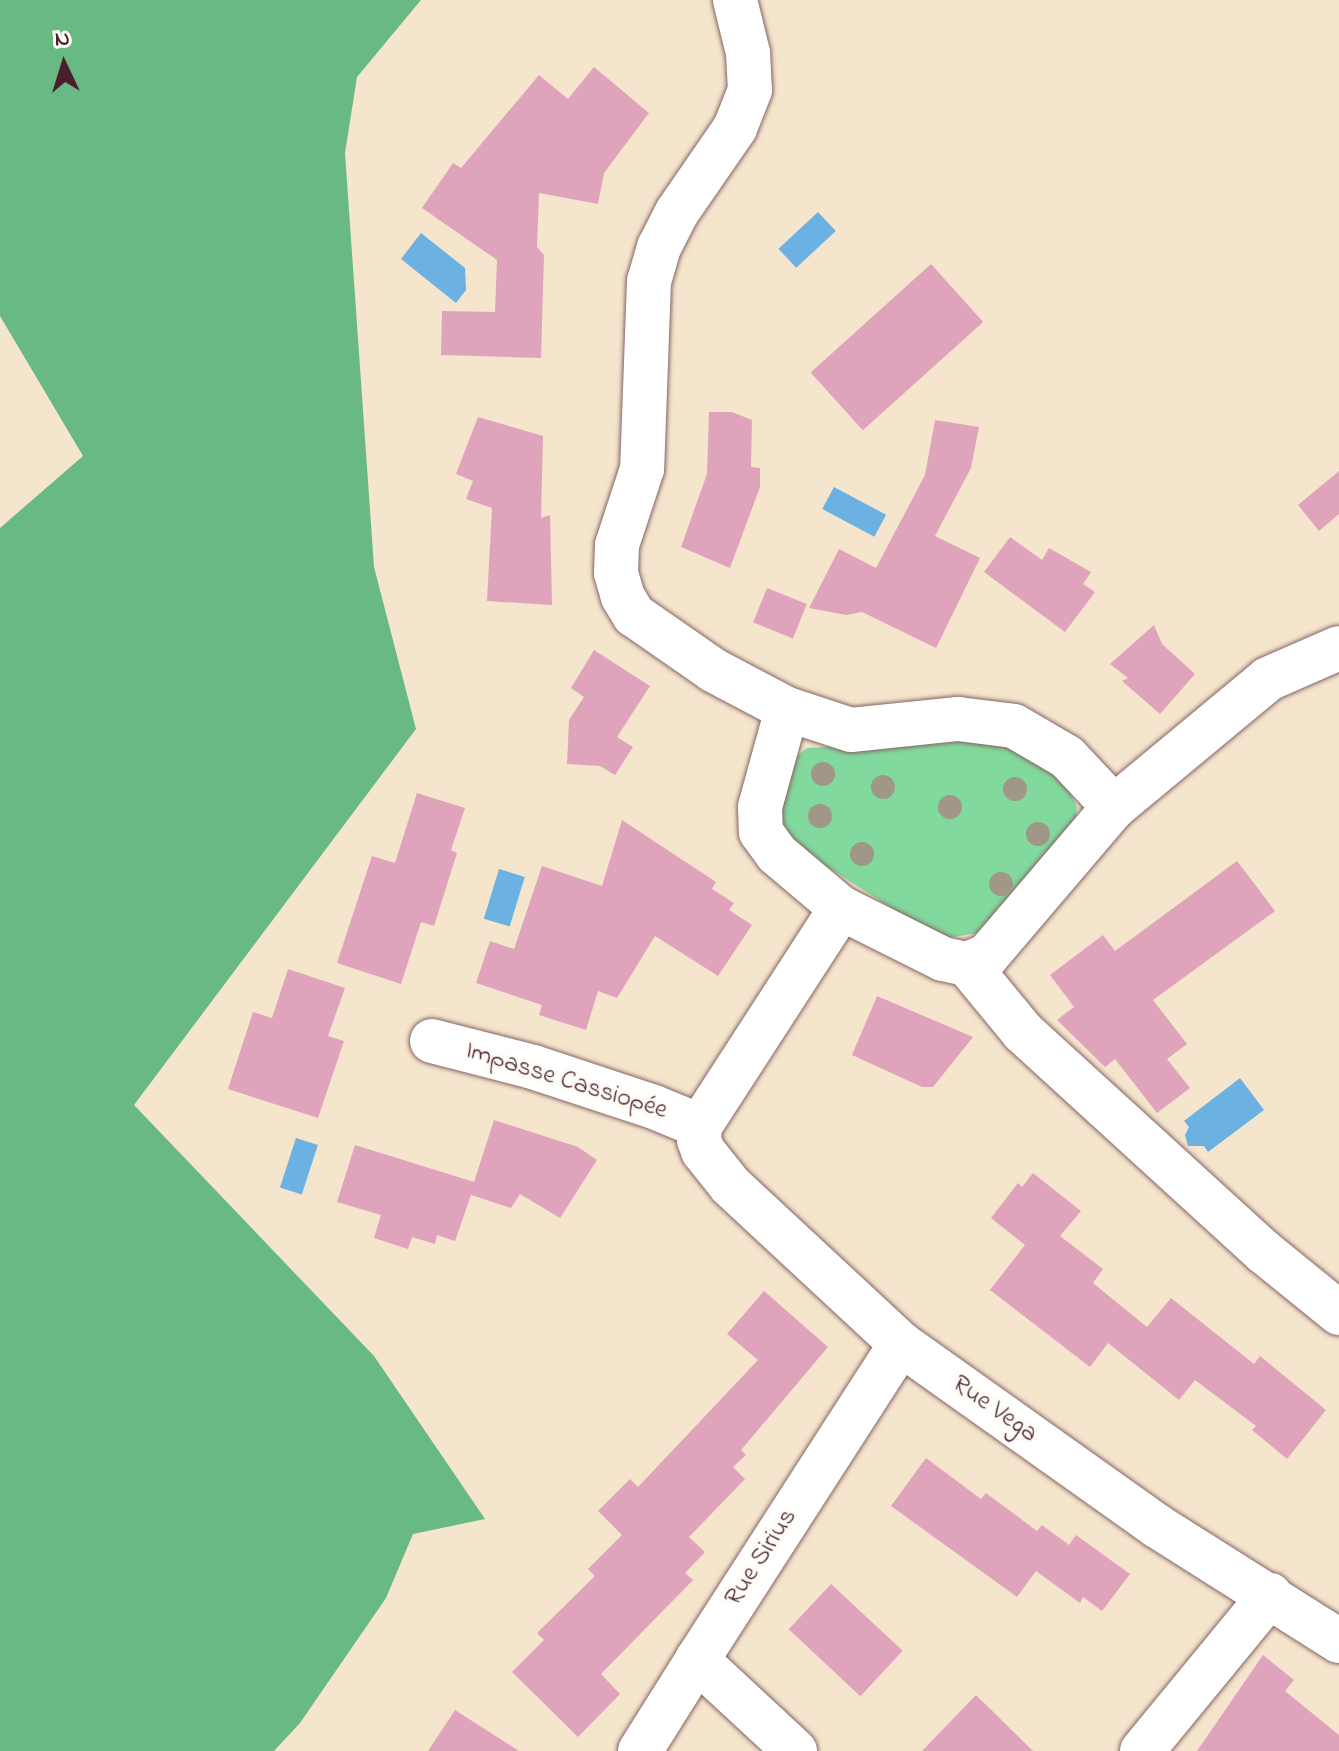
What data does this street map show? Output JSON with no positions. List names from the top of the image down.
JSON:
{
  "streets": {
    "street": ["Impasse Cassiopée", "Rue Vega", "Rue Sirius"]
  },
  "crossings": [
    ["Impasse Cassiopée", "Rue Vega"],
    ["Rue Vega", "Rue Sirius"]
  ],
  "north": "top"
}
